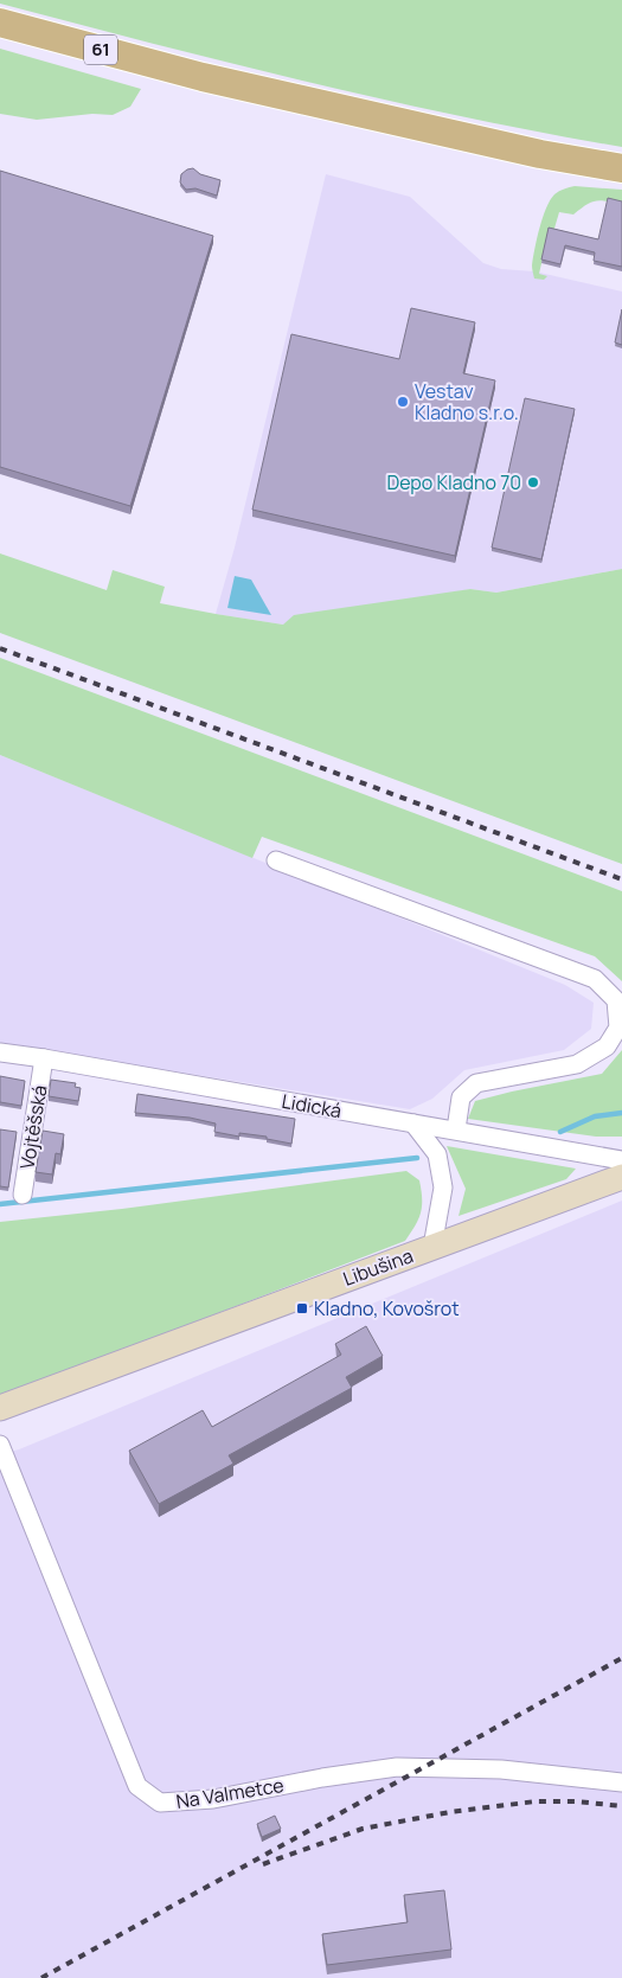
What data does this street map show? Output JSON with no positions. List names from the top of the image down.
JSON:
{
  "streets": {
    "main road": ["61", "Libušina"],
    "street": ["Lidická", "Vojtěšská", "Na Valmetce"]
  },
  "crossings": [
    ["Lidická", "Vojtěšská"]
  ],
  "places": {
    "other": ["Vestav Kladno s.r.o.", "Depo Kladno 70"],
    "transit": ["Kladno, Kovošrot"]
  }
}
